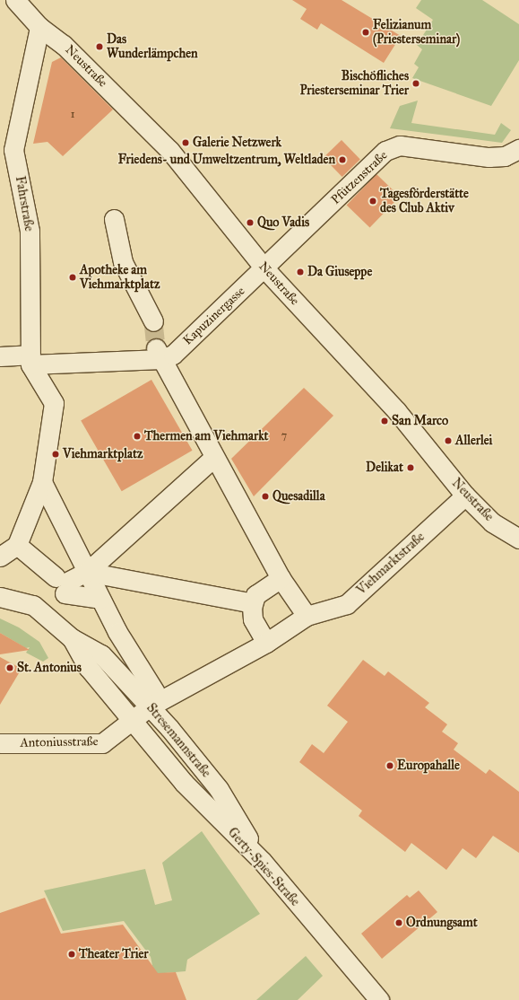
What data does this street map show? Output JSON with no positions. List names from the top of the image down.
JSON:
{
  "streets": {
    "street": [
      "Neustraße",
      "Pfützenstraße",
      "Fahrstraße",
      "Kapuzinergasse",
      "Viehmarktstraße",
      "Stresemannstraße",
      "Antoniusstraße",
      "Gerty-Spies-Straße"
    ]
  },
  "crossings": [
    ["Neustraße", "Pfützenstraße"],
    ["Neustraße", "Fahrstraße"],
    ["Neustraße", "Kapuzinergasse"],
    ["Neustraße", "Viehmarktstraße"],
    ["Pfützenstraße", "Kapuzinergasse"],
    ["Stresemannstraße", "Antoniusstraße"],
    ["Stresemannstraße", "Gerty-Spies-Straße"],
    ["Antoniusstraße", "Gerty-Spies-Straße"]
  ],
  "places": [
    "Felizianum (Priesterseminar)",
    "Das Wunderlämpchen",
    "Bischöfliches Priesterseminar Trier",
    "Galerie Netzwerk",
    "Friedens- und Umweltzentrum, Weltladen",
    "Tagesförderstätte des Club Aktiv",
    "Quo Vadis",
    "Da Giuseppe",
    "Apotheke am Viehmarktplatz",
    "San Marco",
    "Thermen am Viehmarkt",
    "Allerlei",
    "Viehmarktplatz",
    "Delikat",
    "Quesadilla",
    "St. Antonius",
    "Europahalle",
    "Ordnungsamt",
    "Theater Trier"
  ],
  "house_numbers": ["1", "7"]
}
